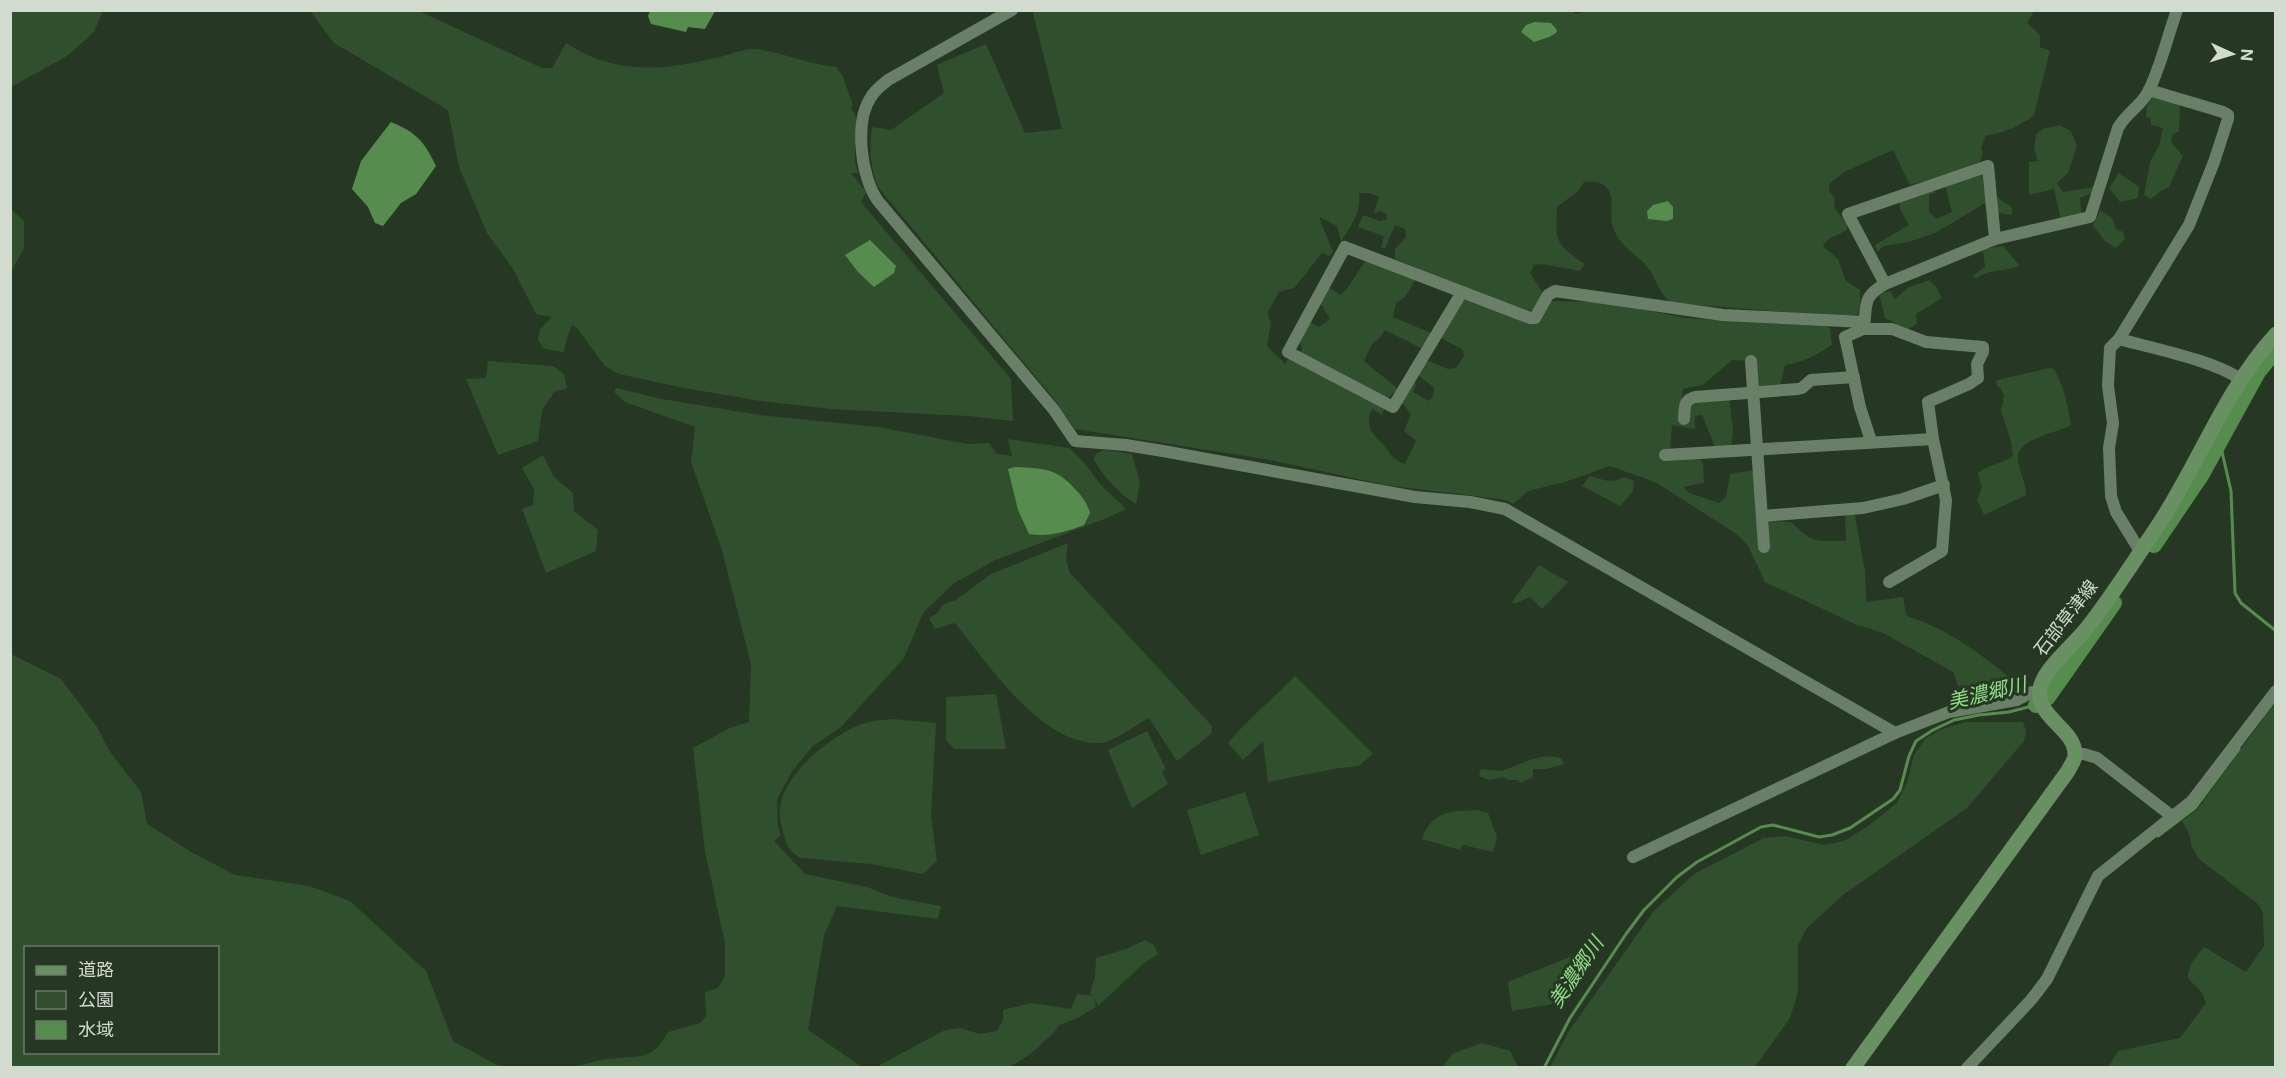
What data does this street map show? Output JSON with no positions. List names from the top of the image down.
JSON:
{
  "streets": {
    "main road": ["石部草津線"]
  },
  "water": ["美濃郷川"],
  "legend": ["道路", "公園", "水域"],
  "north": "right"
}
